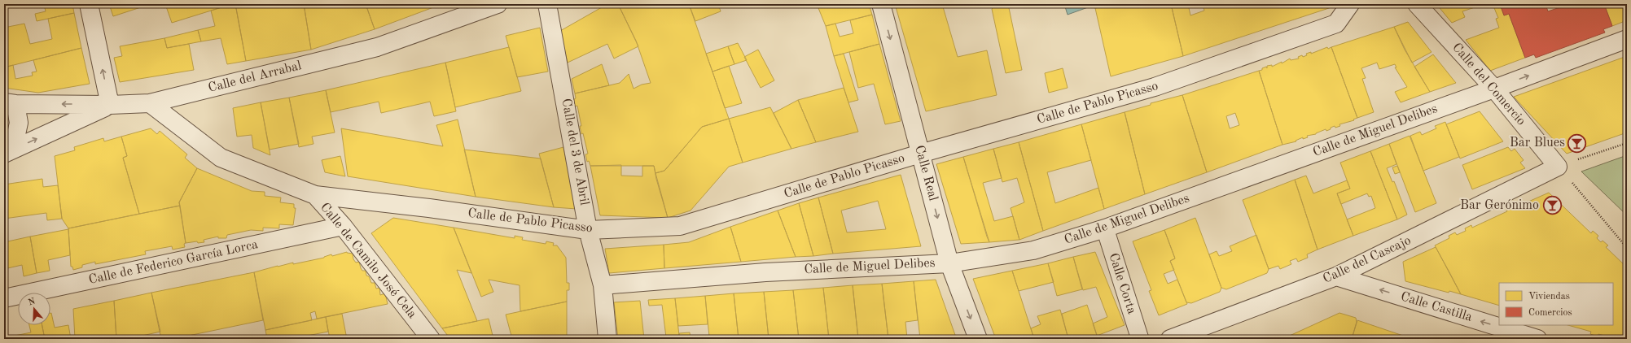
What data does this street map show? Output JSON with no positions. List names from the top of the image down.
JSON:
{
  "streets": {
    "street": [
      "Calle del Arrabal",
      "Calle del Comercio",
      "Calle de Pablo Picasso",
      "Calle de Miguel Delibes",
      "Calle del 3 de Abril",
      "Calle Real",
      "Calle del Cascajo",
      "Calle de Camilo José Cela",
      "Calle de Federico García Lorca",
      "Calle Corta",
      "Calle Castilla"
    ]
  },
  "crossings": [
    ["Calle del Arrabal", "Calle de Camilo José Cela"],
    ["Calle del Comercio", "Calle de Miguel Delibes"],
    ["Calle del Comercio", "Calle del Cascajo"],
    ["Calle de Pablo Picasso", "Calle del 3 de Abril"],
    ["Calle de Pablo Picasso", "Calle Real"],
    ["Calle de Pablo Picasso", "Calle de Camilo José Cela"],
    ["Calle de Miguel Delibes", "Calle del 3 de Abril"],
    ["Calle de Miguel Delibes", "Calle Real"],
    ["Calle de Miguel Delibes", "Calle Corta"],
    ["Calle del Cascajo", "Calle Castilla"],
    ["Calle de Camilo José Cela", "Calle de Federico García Lorca"]
  ],
  "one_way": ["Calle Real", "Calle Castilla"],
  "places": {
    "bar": ["Bar Blues", "Bar Gerónimo"]
  },
  "legend": ["Viviendas", "Comercios"],
  "north": "top"
}
